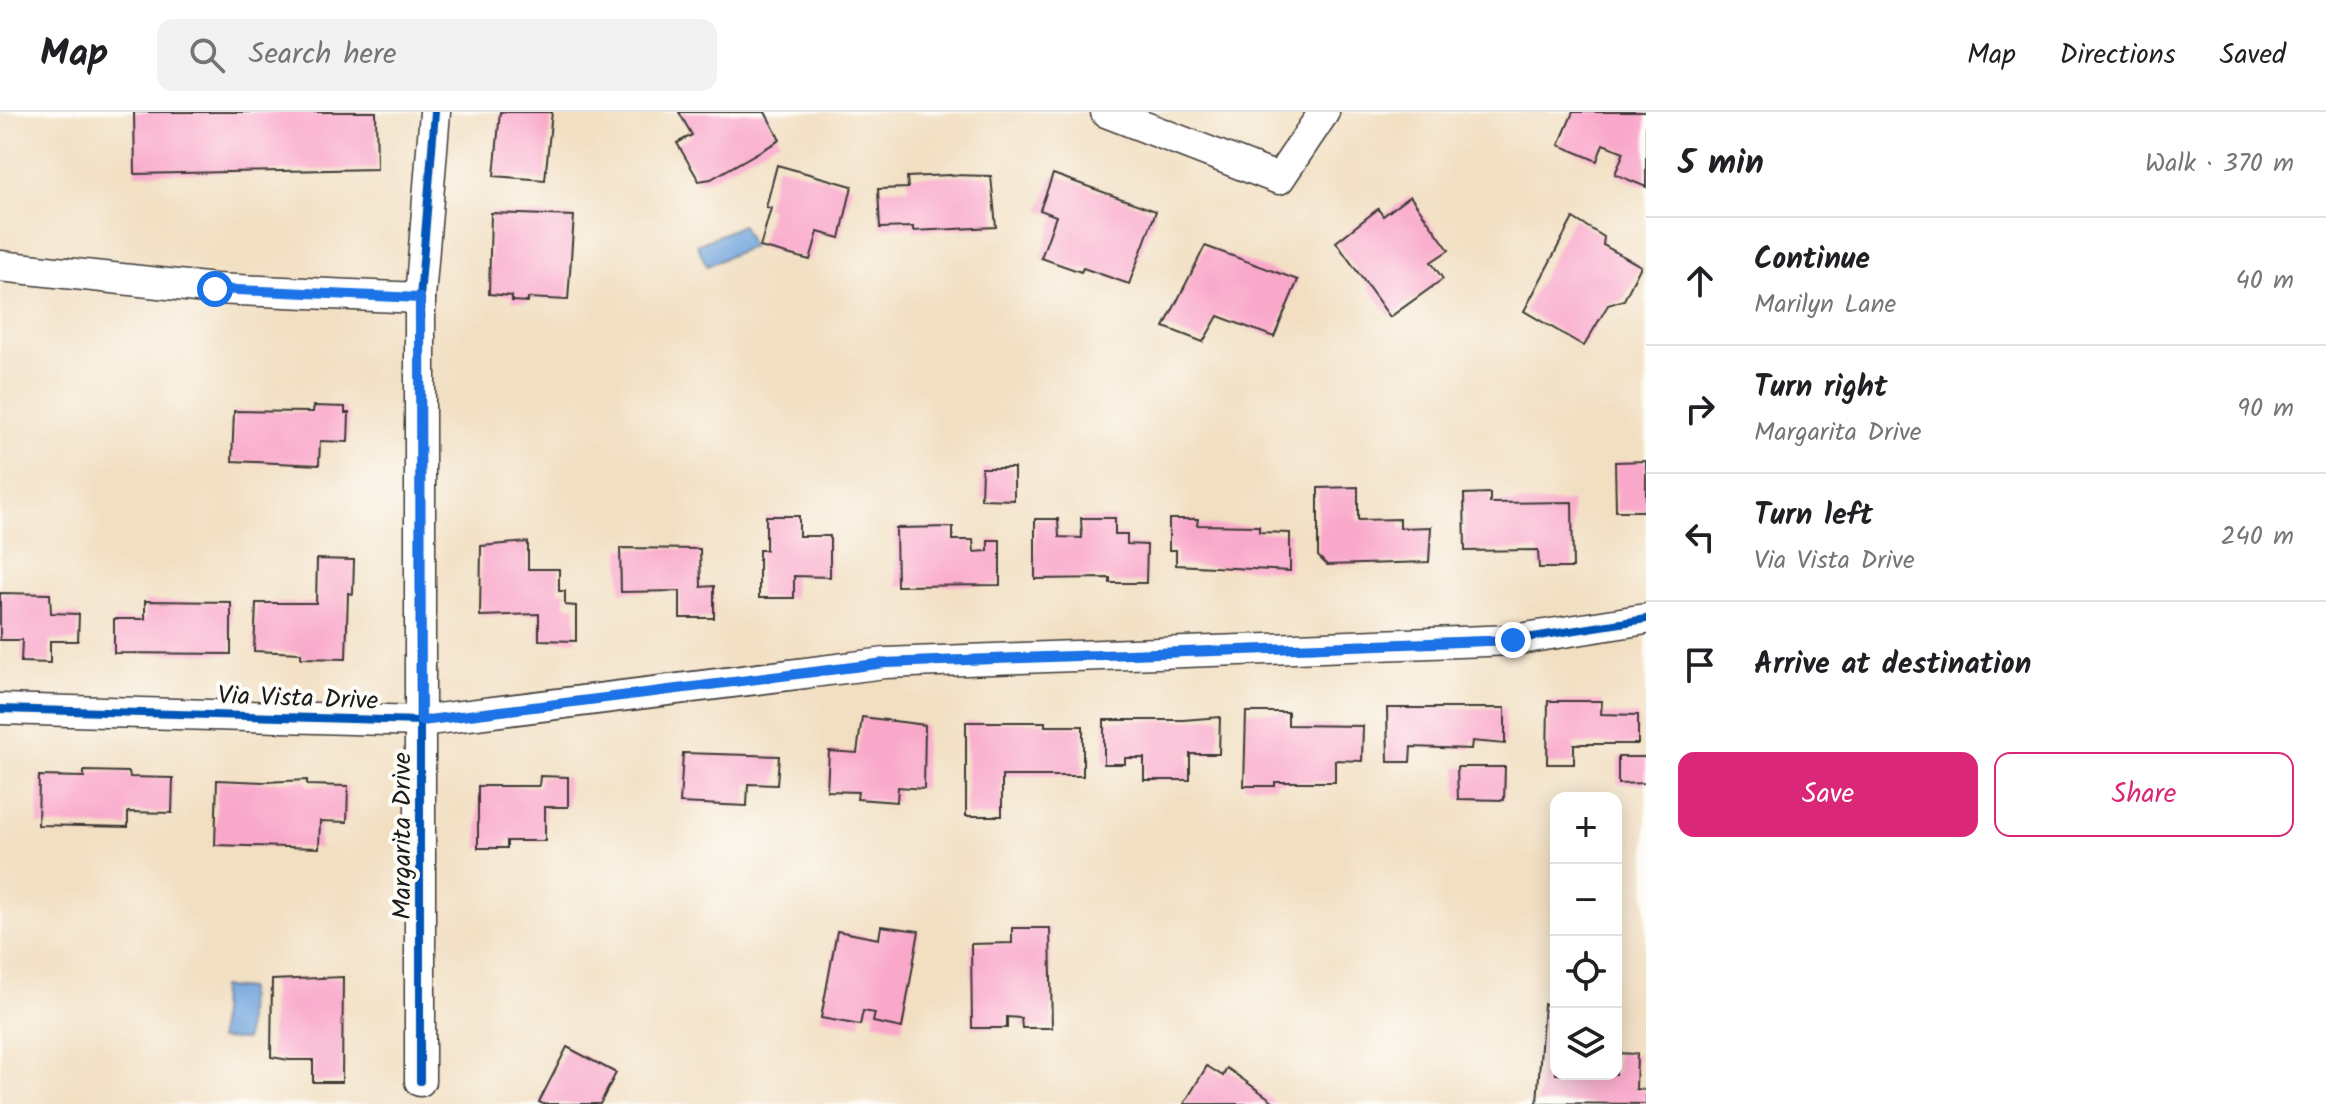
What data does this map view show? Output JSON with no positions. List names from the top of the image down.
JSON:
{
  "streets": {
    "street": ["Via Vista Drive", "Margarita Drive"]
  },
  "crossings": [
    ["Via Vista Drive", "Margarita Drive"]
  ],
  "page": {
    "header": "Map",
    "search": "Search here",
    "nav": ["Map", "Directions", "Saved"],
    "heading": ["5 min", "Walk · 370 m"],
    "list": [
      ["Continue", "Marilyn Lane", "40 m"],
      ["Turn right", "Margarita Drive", "90 m"],
      ["Turn left", "Via Vista Drive", "240 m"],
      "Arrive at destination"
    ],
    "buttons": ["Save", "Share"],
    "map_buttons": ["+", "−"]
  }
}
